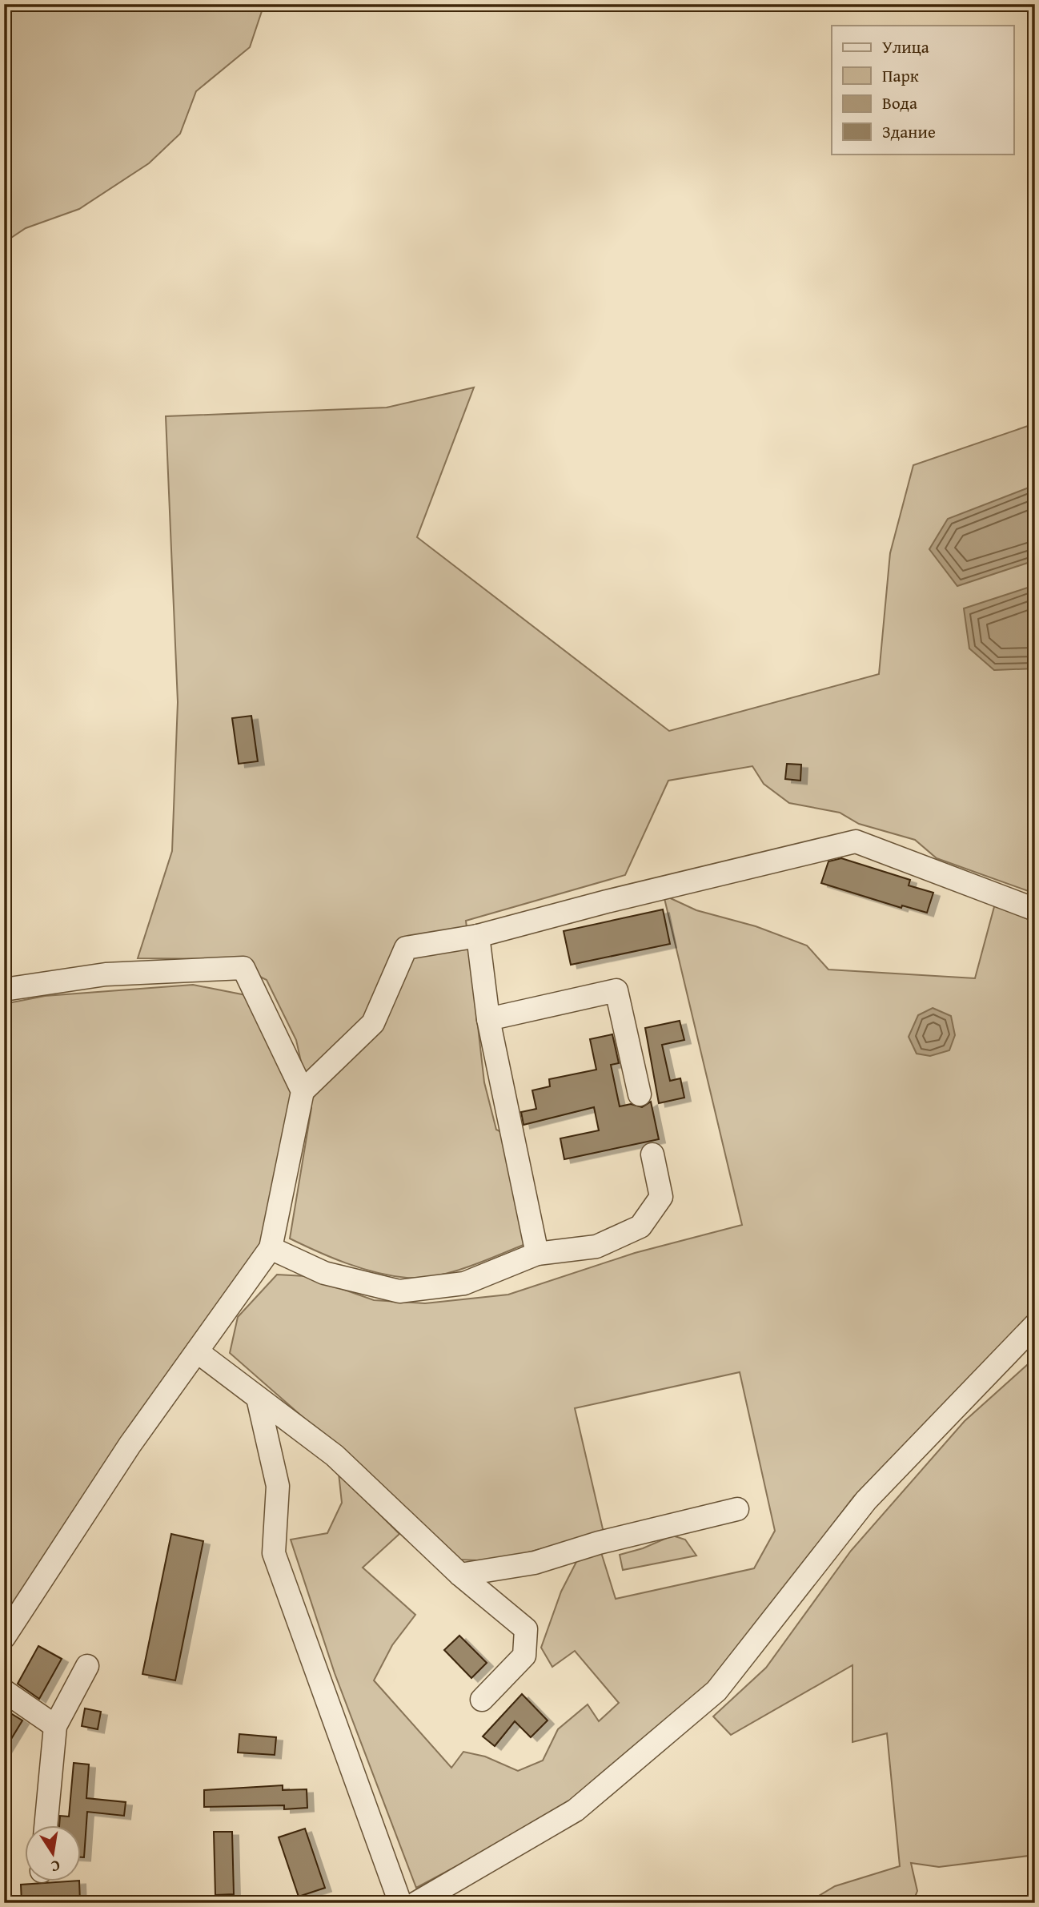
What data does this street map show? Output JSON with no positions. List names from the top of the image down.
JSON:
{
  "legend": [
    "Улица",
    "Парк",
    "Вода",
    "Здание"
  ],
  "north": "bottom"
}
